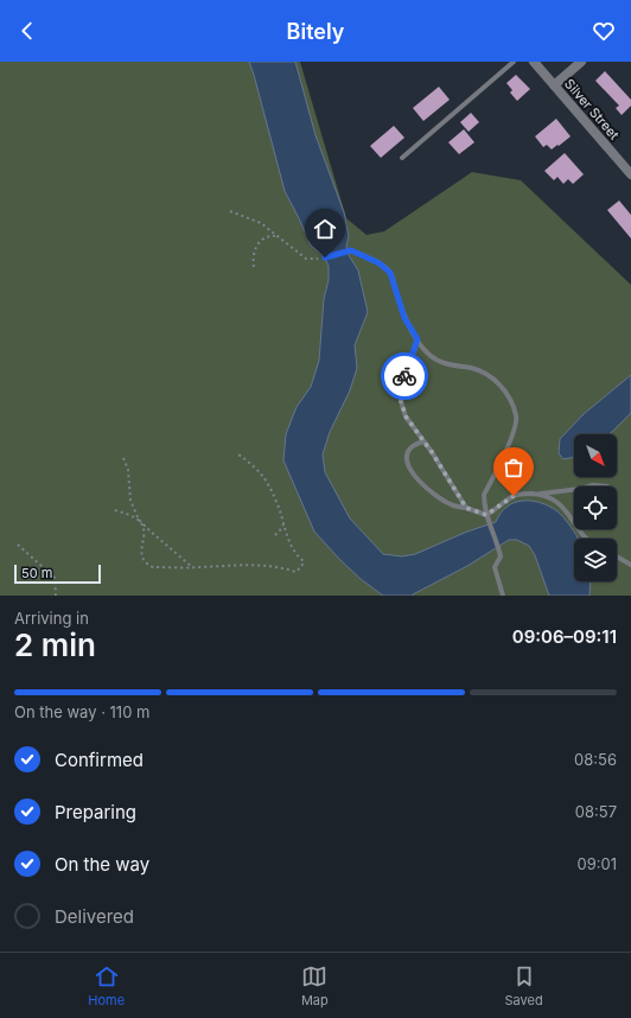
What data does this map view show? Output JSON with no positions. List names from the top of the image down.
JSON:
{
  "streets": {
    "street": ["Silver Street"]
  },
  "scale_bar": "50 m",
  "north": "bottom right",
  "page": {
    "header": "Bitely",
    "scale": "50 m",
    "heading": ["2 min", "Arriving in", "09:06–09:11"],
    "bar": "On the way · 110 m",
    "list": [
      ["Confirmed", "08:56"],
      ["Preparing", "08:57"],
      ["On the way", "09:01"],
      "Delivered"
    ],
    "tabs": ["Home", "Map", "Saved"]
  }
}
